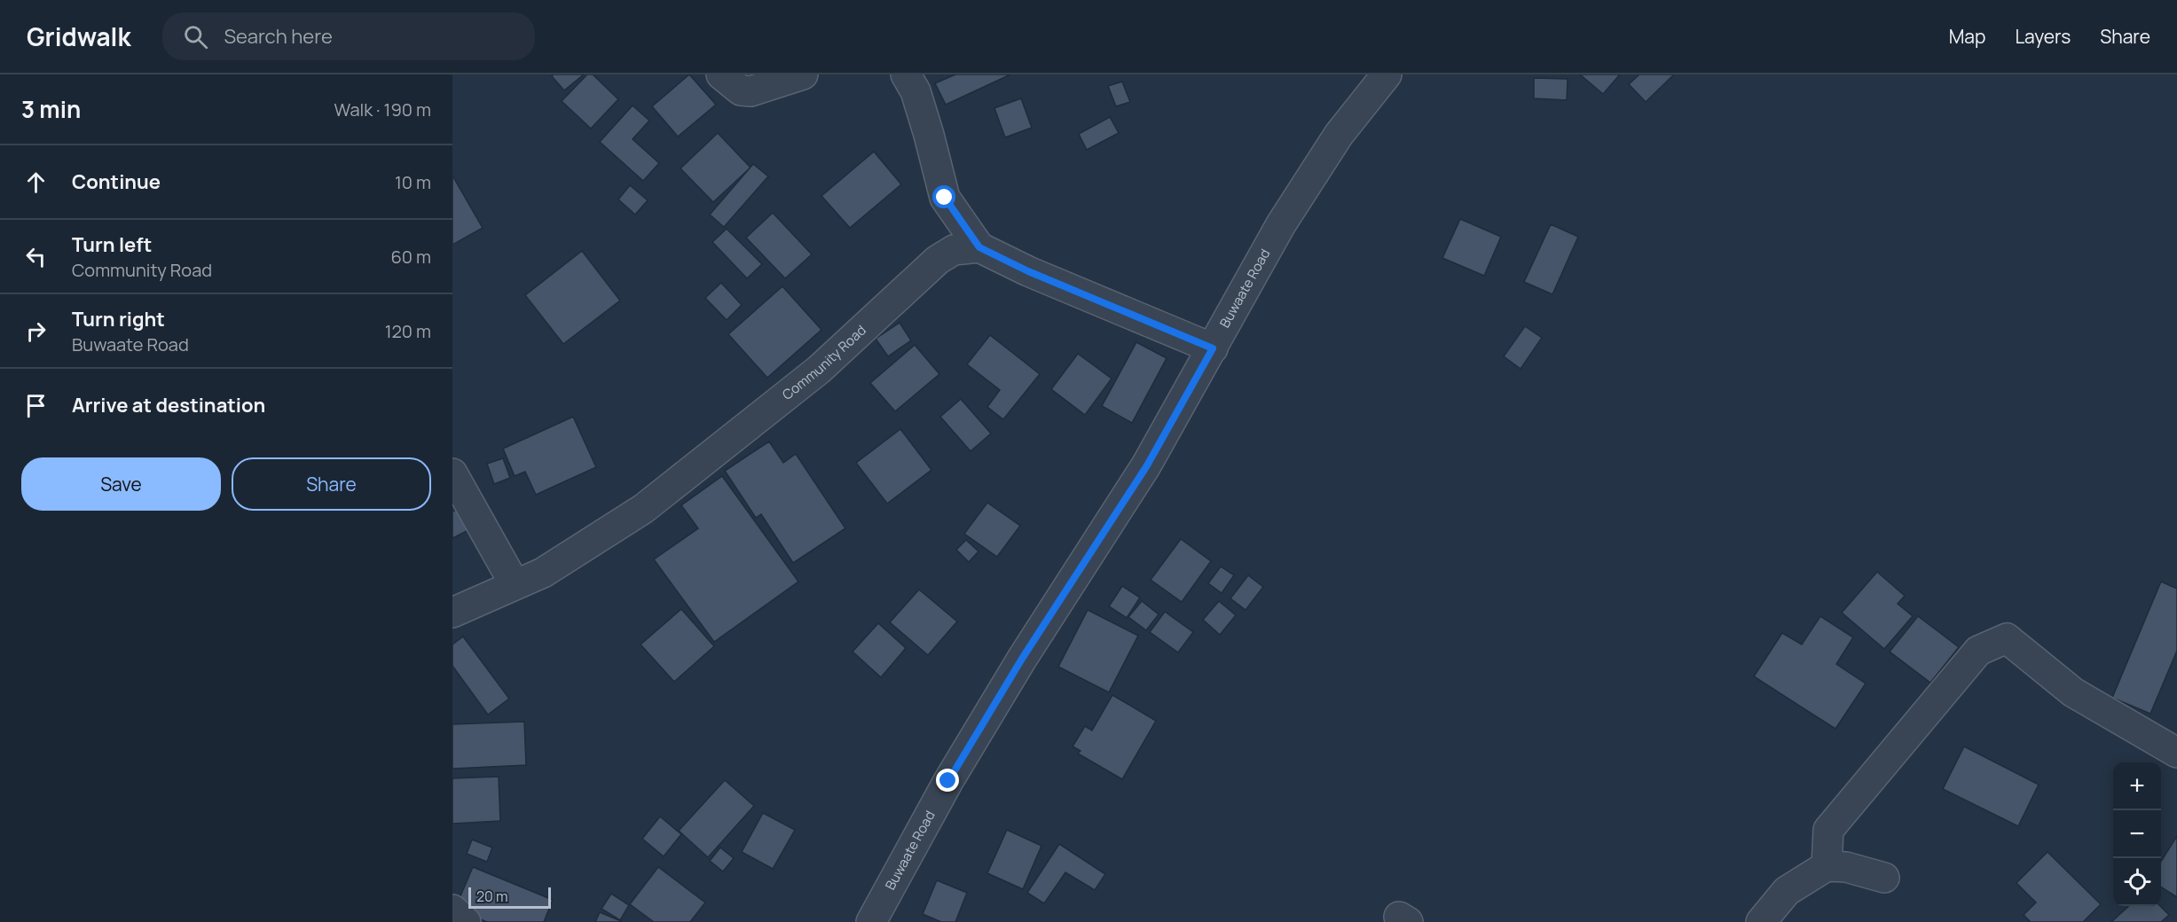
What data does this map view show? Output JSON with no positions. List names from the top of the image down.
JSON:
{
  "streets": {
    "street": ["Buwaate Road", "Community Road"]
  },
  "scale_bar": "20 m",
  "page": {
    "header": "Gridwalk",
    "search": "Search here",
    "nav": ["Map", "Layers", "Share"],
    "heading": ["3 min", "Walk · 190 m"],
    "list": [
      ["Continue", "10 m"],
      ["Turn left", "Community Road", "60 m"],
      ["Turn right", "Buwaate Road", "120 m"],
      "Arrive at destination"
    ],
    "buttons": ["Save", "Share"],
    "map_buttons": ["+", "−"],
    "scale": "20 m"
  }
}
